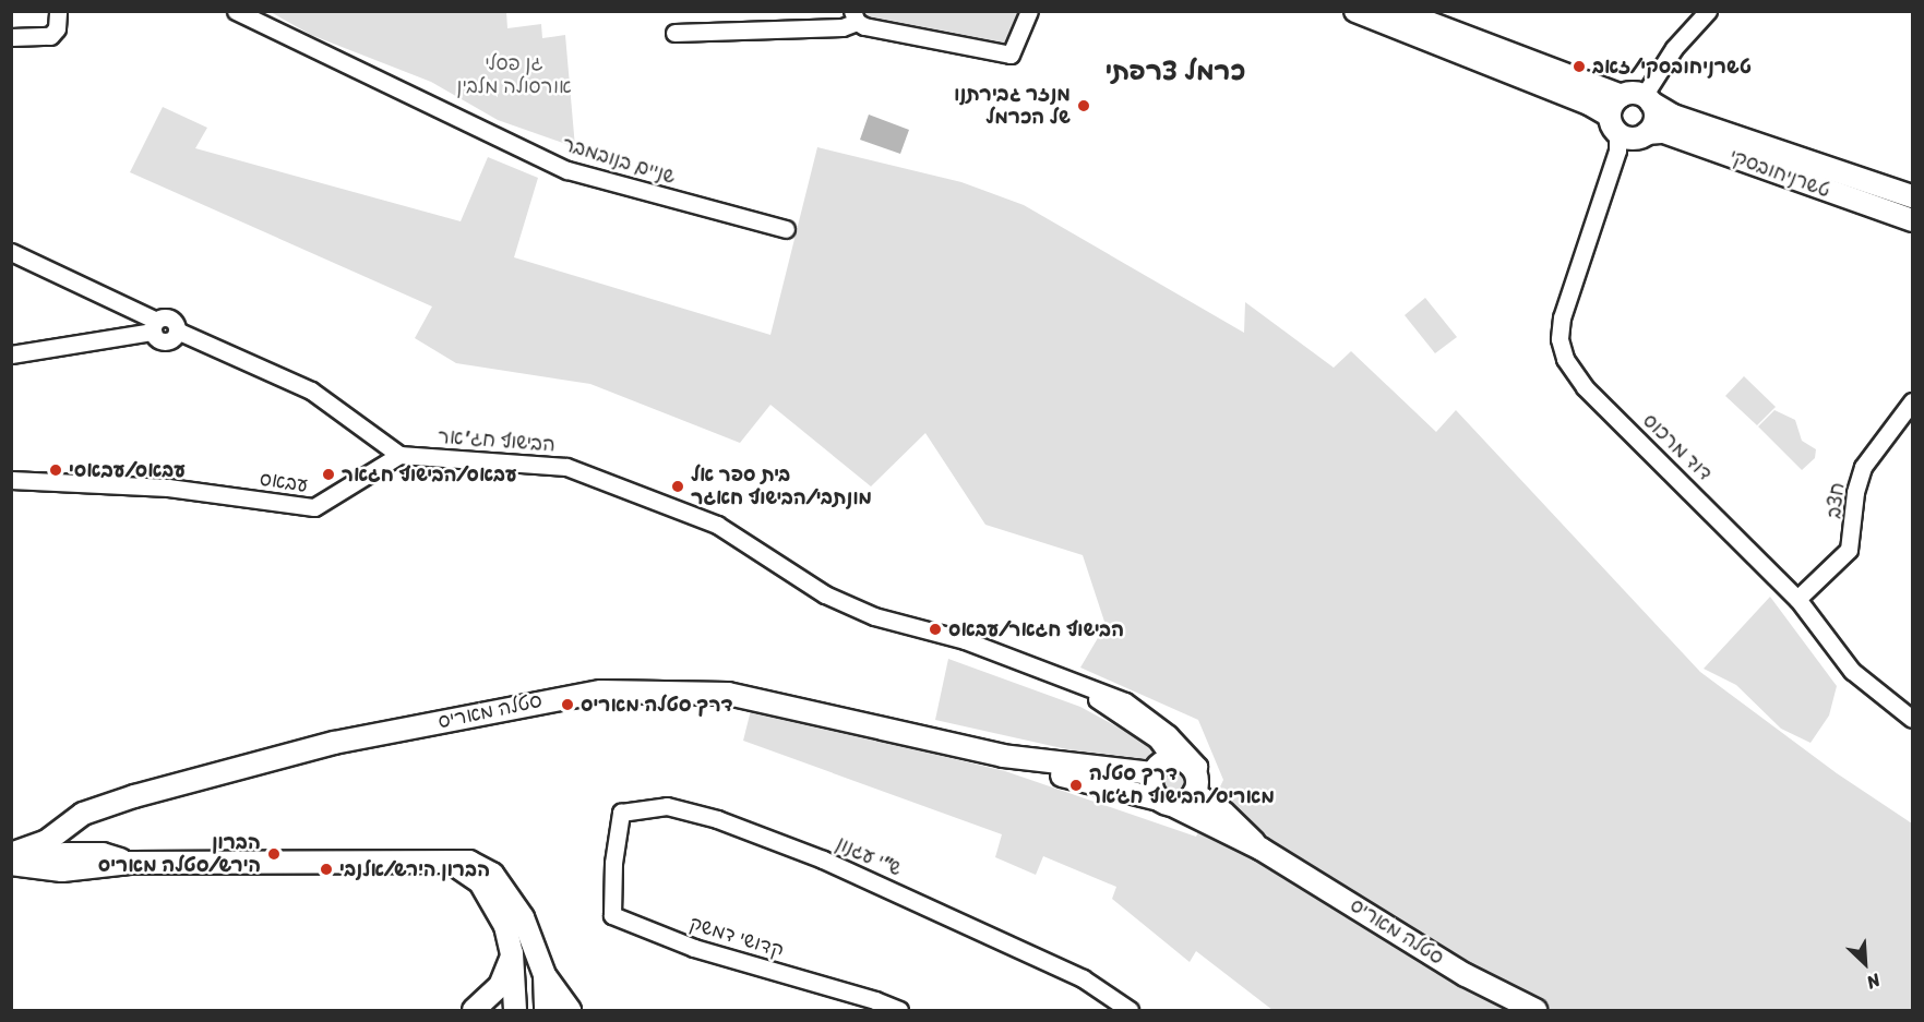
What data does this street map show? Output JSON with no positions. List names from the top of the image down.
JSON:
{
  "streets": {
    "street": [
      "שניים בנובמבר",
      "טשרניחובסקי",
      "הבישוף חג'אר",
      "דוד מרכוס",
      "עבאס",
      "חצב",
      "סטלה מאריס",
      "ש\"י עגנון",
      "קדושי דמשק"
    ]
  },
  "crossings": [
    ["טשרניחובסקי", "דוד מרכוס"],
    ["הבישוף חג'אר", "עבאס"],
    ["הבישוף חג'אר", "סטלה מאריס"],
    ["דוד מרכוס", "חצב"],
    ["ש\"י עגנון", "קדושי דמשק"]
  ],
  "districts": ["כרמל צרפתי"],
  "parks": ["גן פסלי אורסולה מלבין"],
  "places": [
    "טשרניחובסקי/זאב",
    "מנזר גבירתנו של הכרמל",
    "עבאס/עבאסי",
    "עבאס/הבישוף חגאר",
    "בית ספר אל מונתבי/הבישוף חאגר",
    "הבישוף חגאר/עבאס",
    "דרך סטלה מאריס",
    "דרך סטלה מאריס/הבישוף חג׳אר",
    "הברון הירש/סטלה מאריס",
    "הברון הירש/אלנבי"
  ],
  "north": "bottom right"
}
